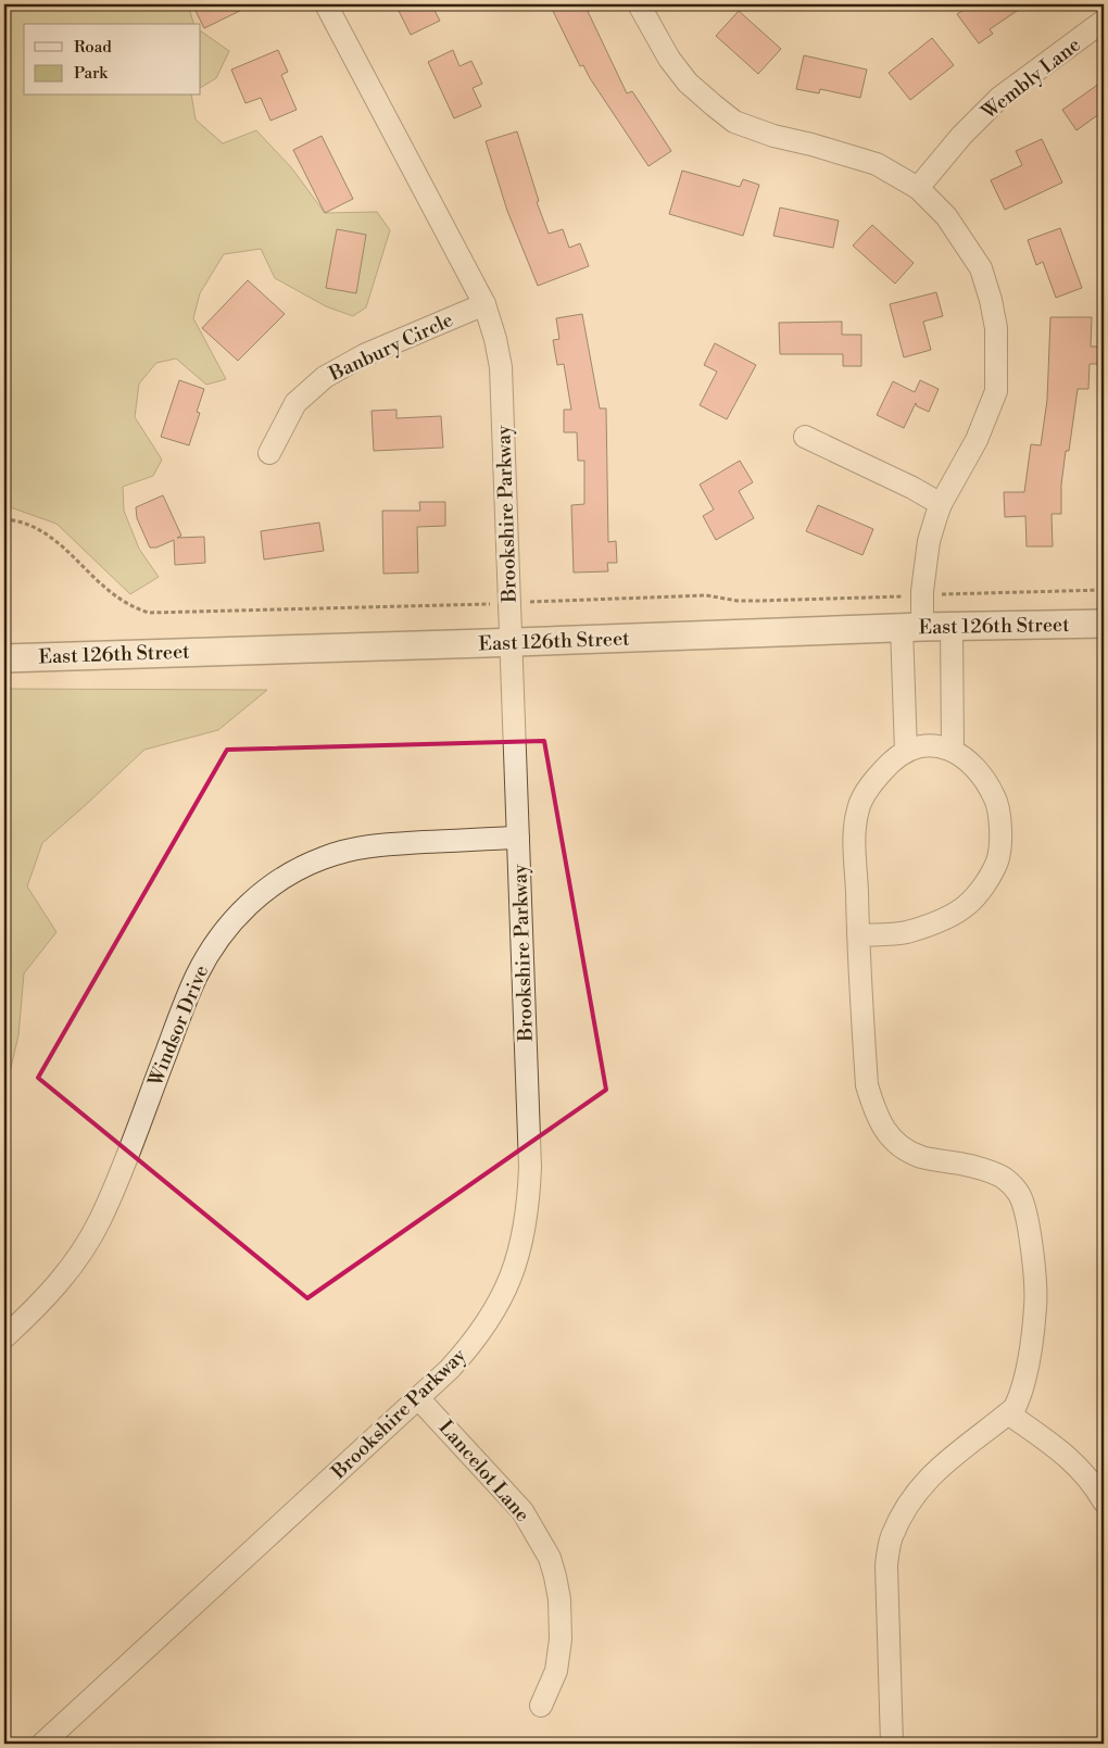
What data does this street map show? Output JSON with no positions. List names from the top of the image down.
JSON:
{
  "streets": {
    "street": [
      "Wembly Lane",
      "Banbury Circle",
      "Brookshire Parkway",
      "East 126th Street",
      "Windsor Drive",
      "Lancelot Lane"
    ]
  },
  "crossings": [
    ["Banbury Circle", "Brookshire Parkway"],
    ["Brookshire Parkway", "East 126th Street"],
    ["Brookshire Parkway", "Windsor Drive"],
    ["Brookshire Parkway", "Lancelot Lane"]
  ],
  "legend": ["Road", "Park"]
}
